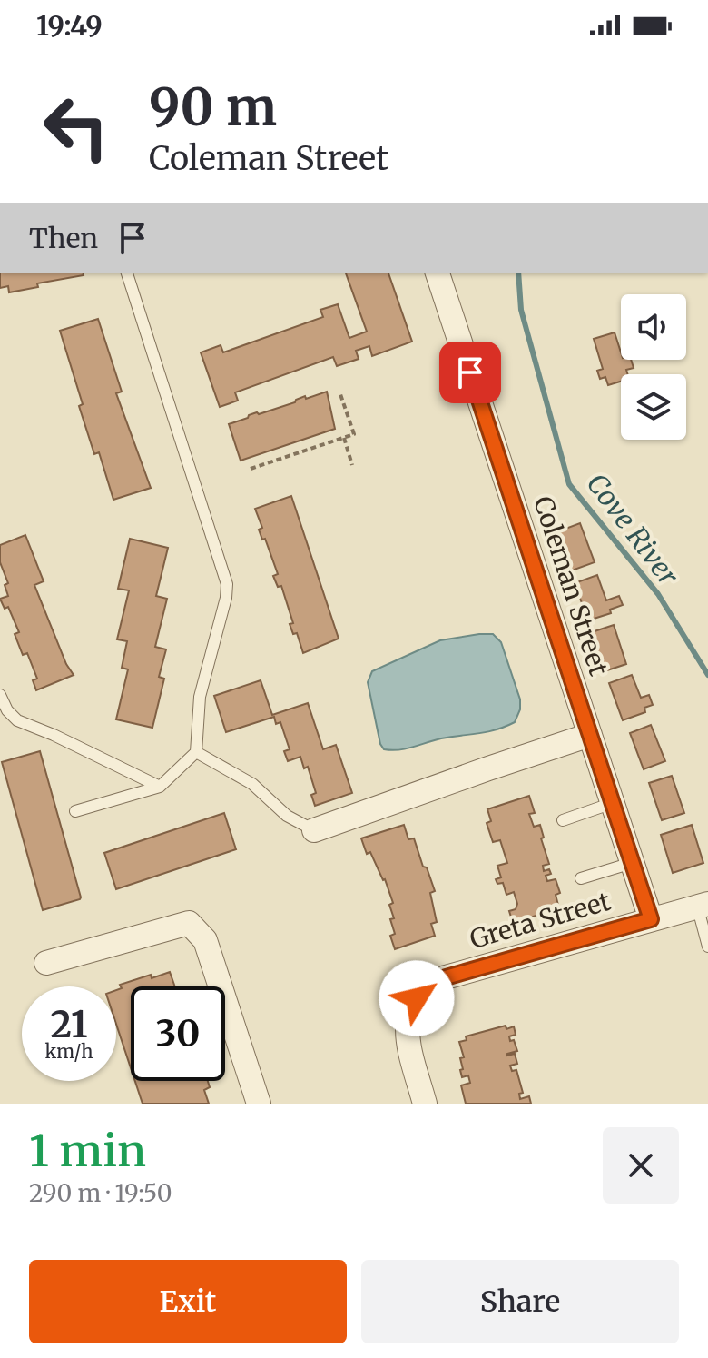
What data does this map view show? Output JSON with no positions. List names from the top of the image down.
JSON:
{
  "streets": {
    "street": ["Coleman Street", "Greta Street"]
  },
  "crossings": [
    ["Coleman Street", "Greta Street"]
  ],
  "water": ["Cove River"],
  "page": {
    "status": "19:49",
    "turn": ["90 m", "Coleman Street"],
    "then": "Then",
    "speed": "21 km/h",
    "limit": "30",
    "heading": ["1 min", "290 m · 19:50"],
    "buttons": ["Exit", "Share"]
  }
}
